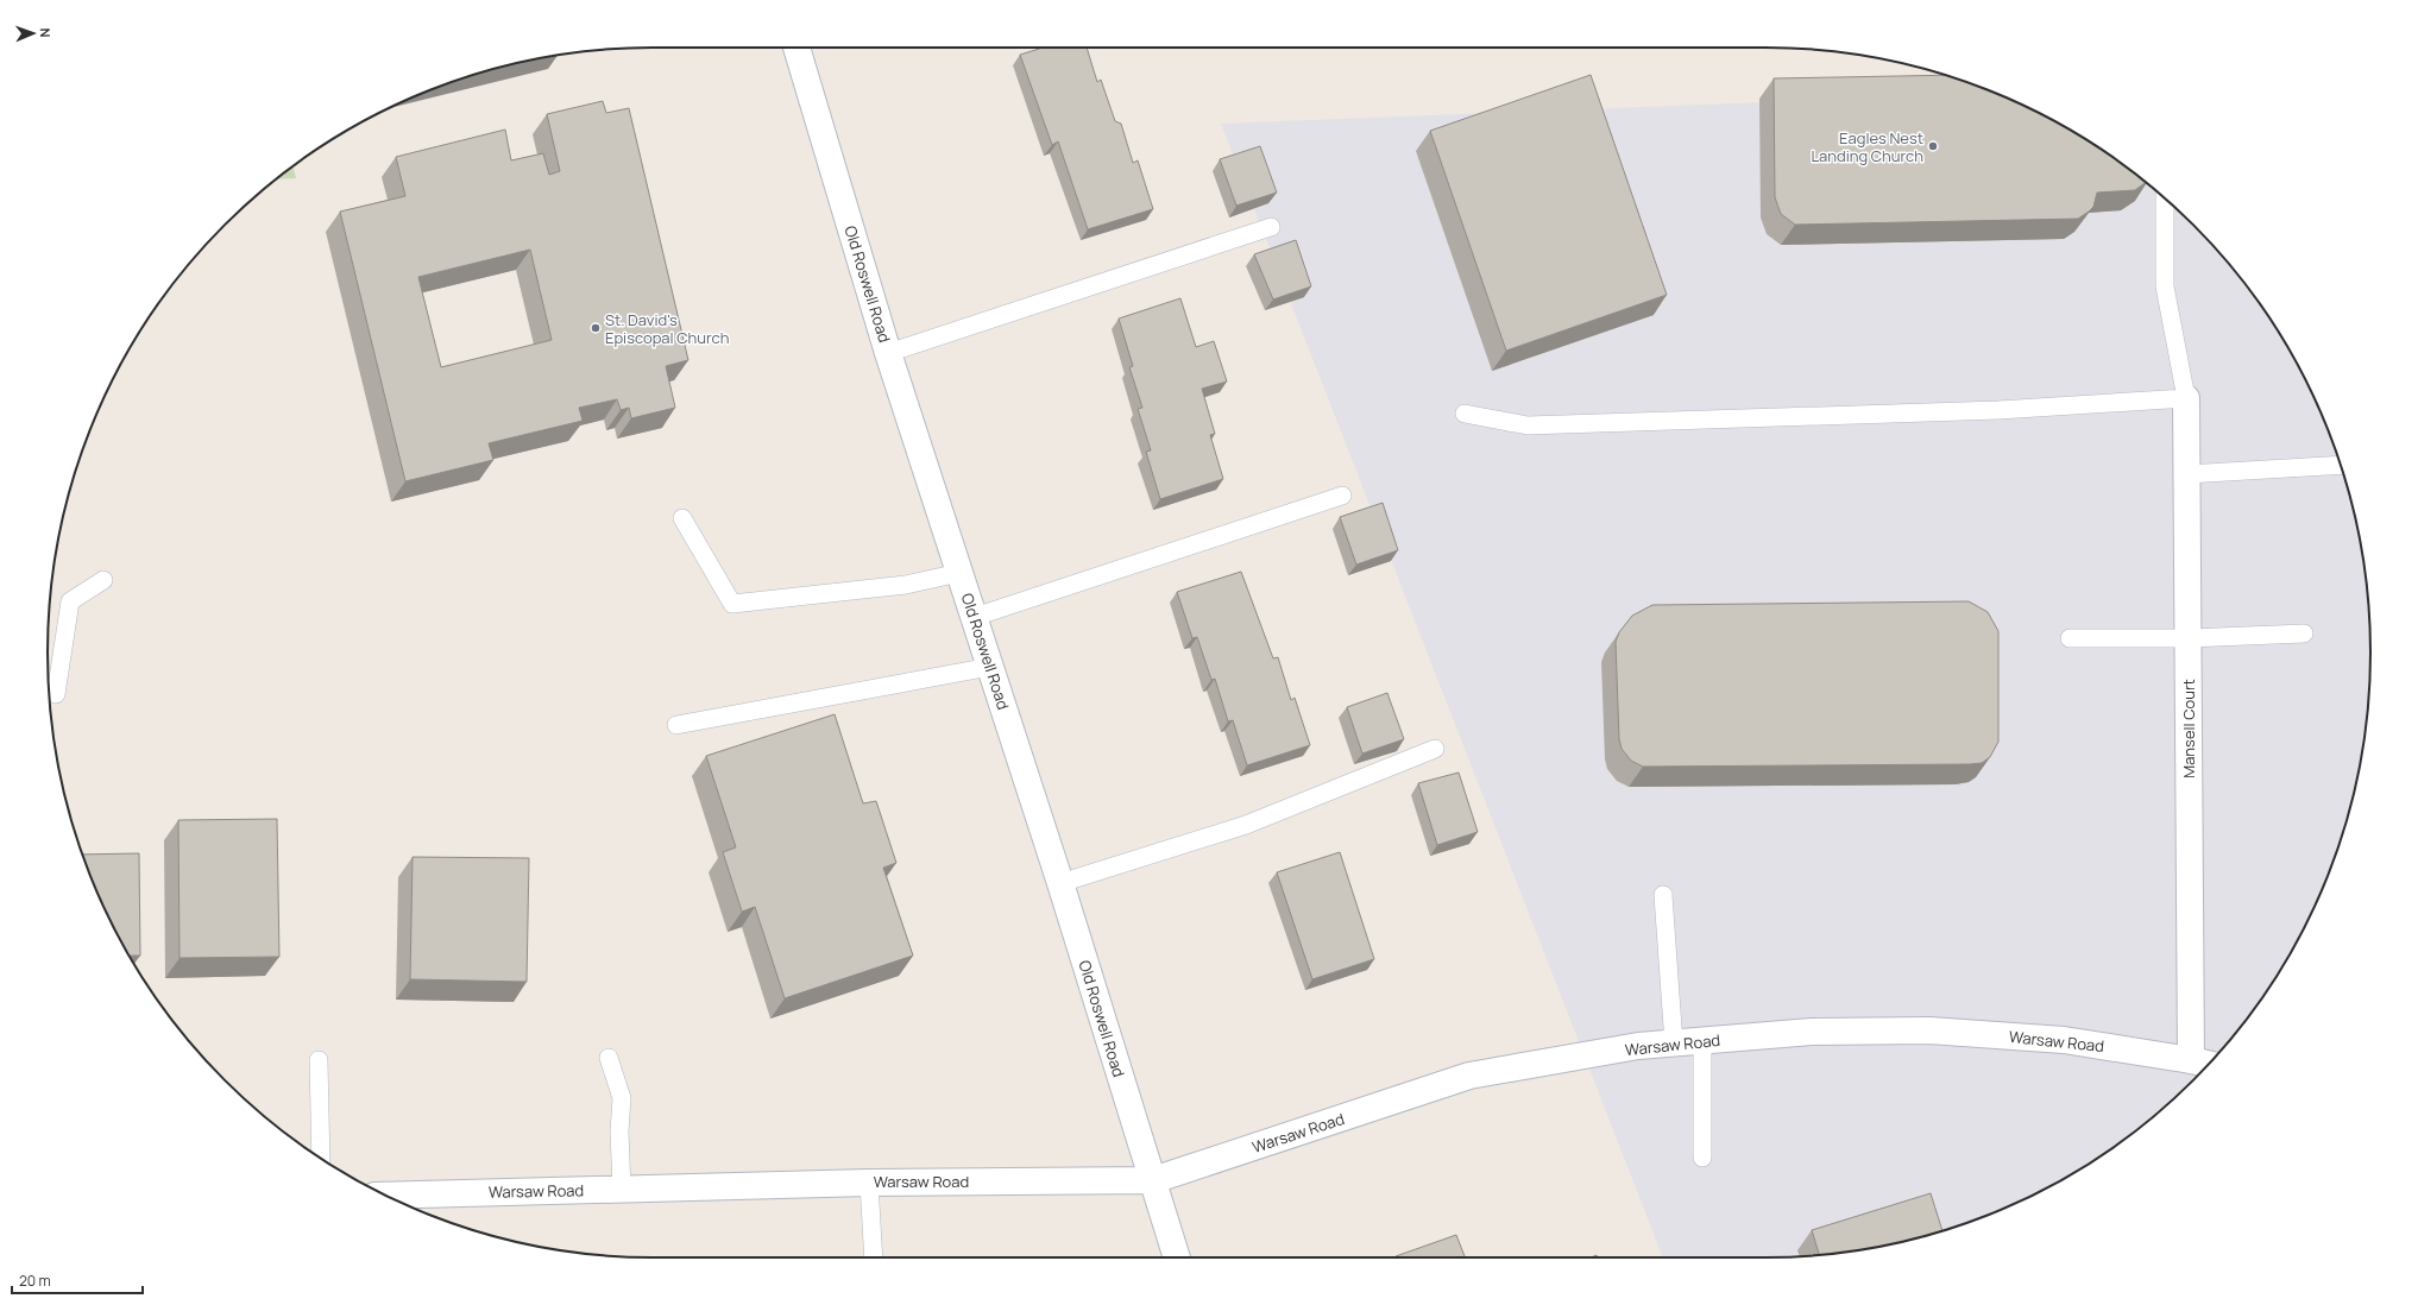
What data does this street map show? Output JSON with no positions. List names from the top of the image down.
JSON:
{
  "streets": {
    "street": ["Old Roswell Road", "Mansell Court", "Warsaw Road"]
  },
  "crossings": [
    ["Old Roswell Road", "Warsaw Road"]
  ],
  "places": ["Eagles Nest Landing Church", "St. David's Episcopal Church"],
  "scale_bar": "20 m",
  "north": "right"
}
